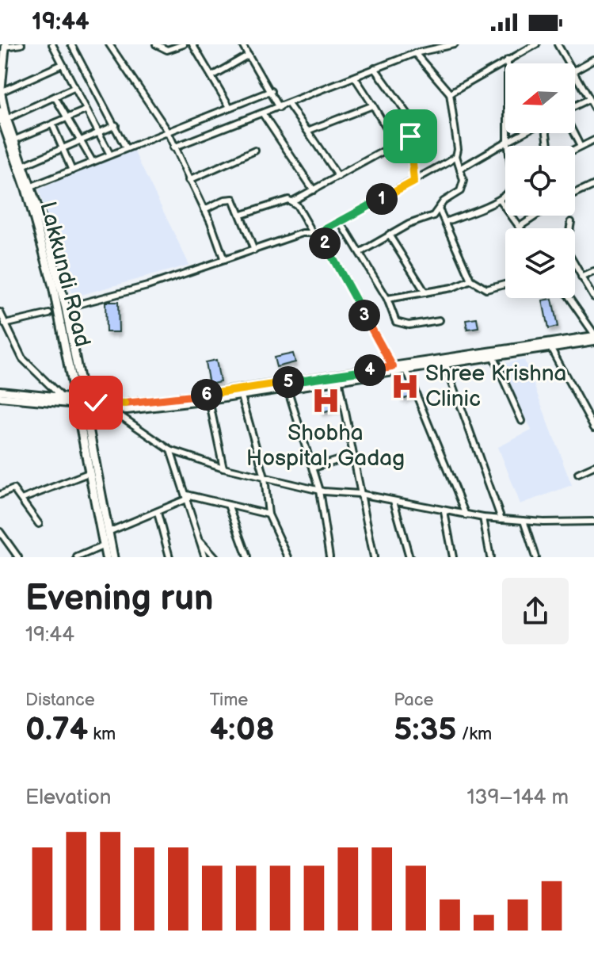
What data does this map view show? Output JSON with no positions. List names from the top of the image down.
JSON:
{
  "streets": {
    "main road": ["Lakkundi Road"]
  },
  "places": {
    "hospital": ["Shree Krishna Clinic", "Shobha Hospital, Gadag"]
  },
  "north": "left",
  "page": {
    "status": "19:44",
    "pins": [
      "1",
      "2",
      "3",
      "4",
      "5",
      "6"
    ],
    "heading": ["Evening run", "19:44"],
    "stats": [
      ["Distance", "0.74 km"],
      ["Time", "4:08"],
      ["Pace", "5:35 /km"]
    ],
    "chart": ["Elevation", "139–144 m"]
  }
}
